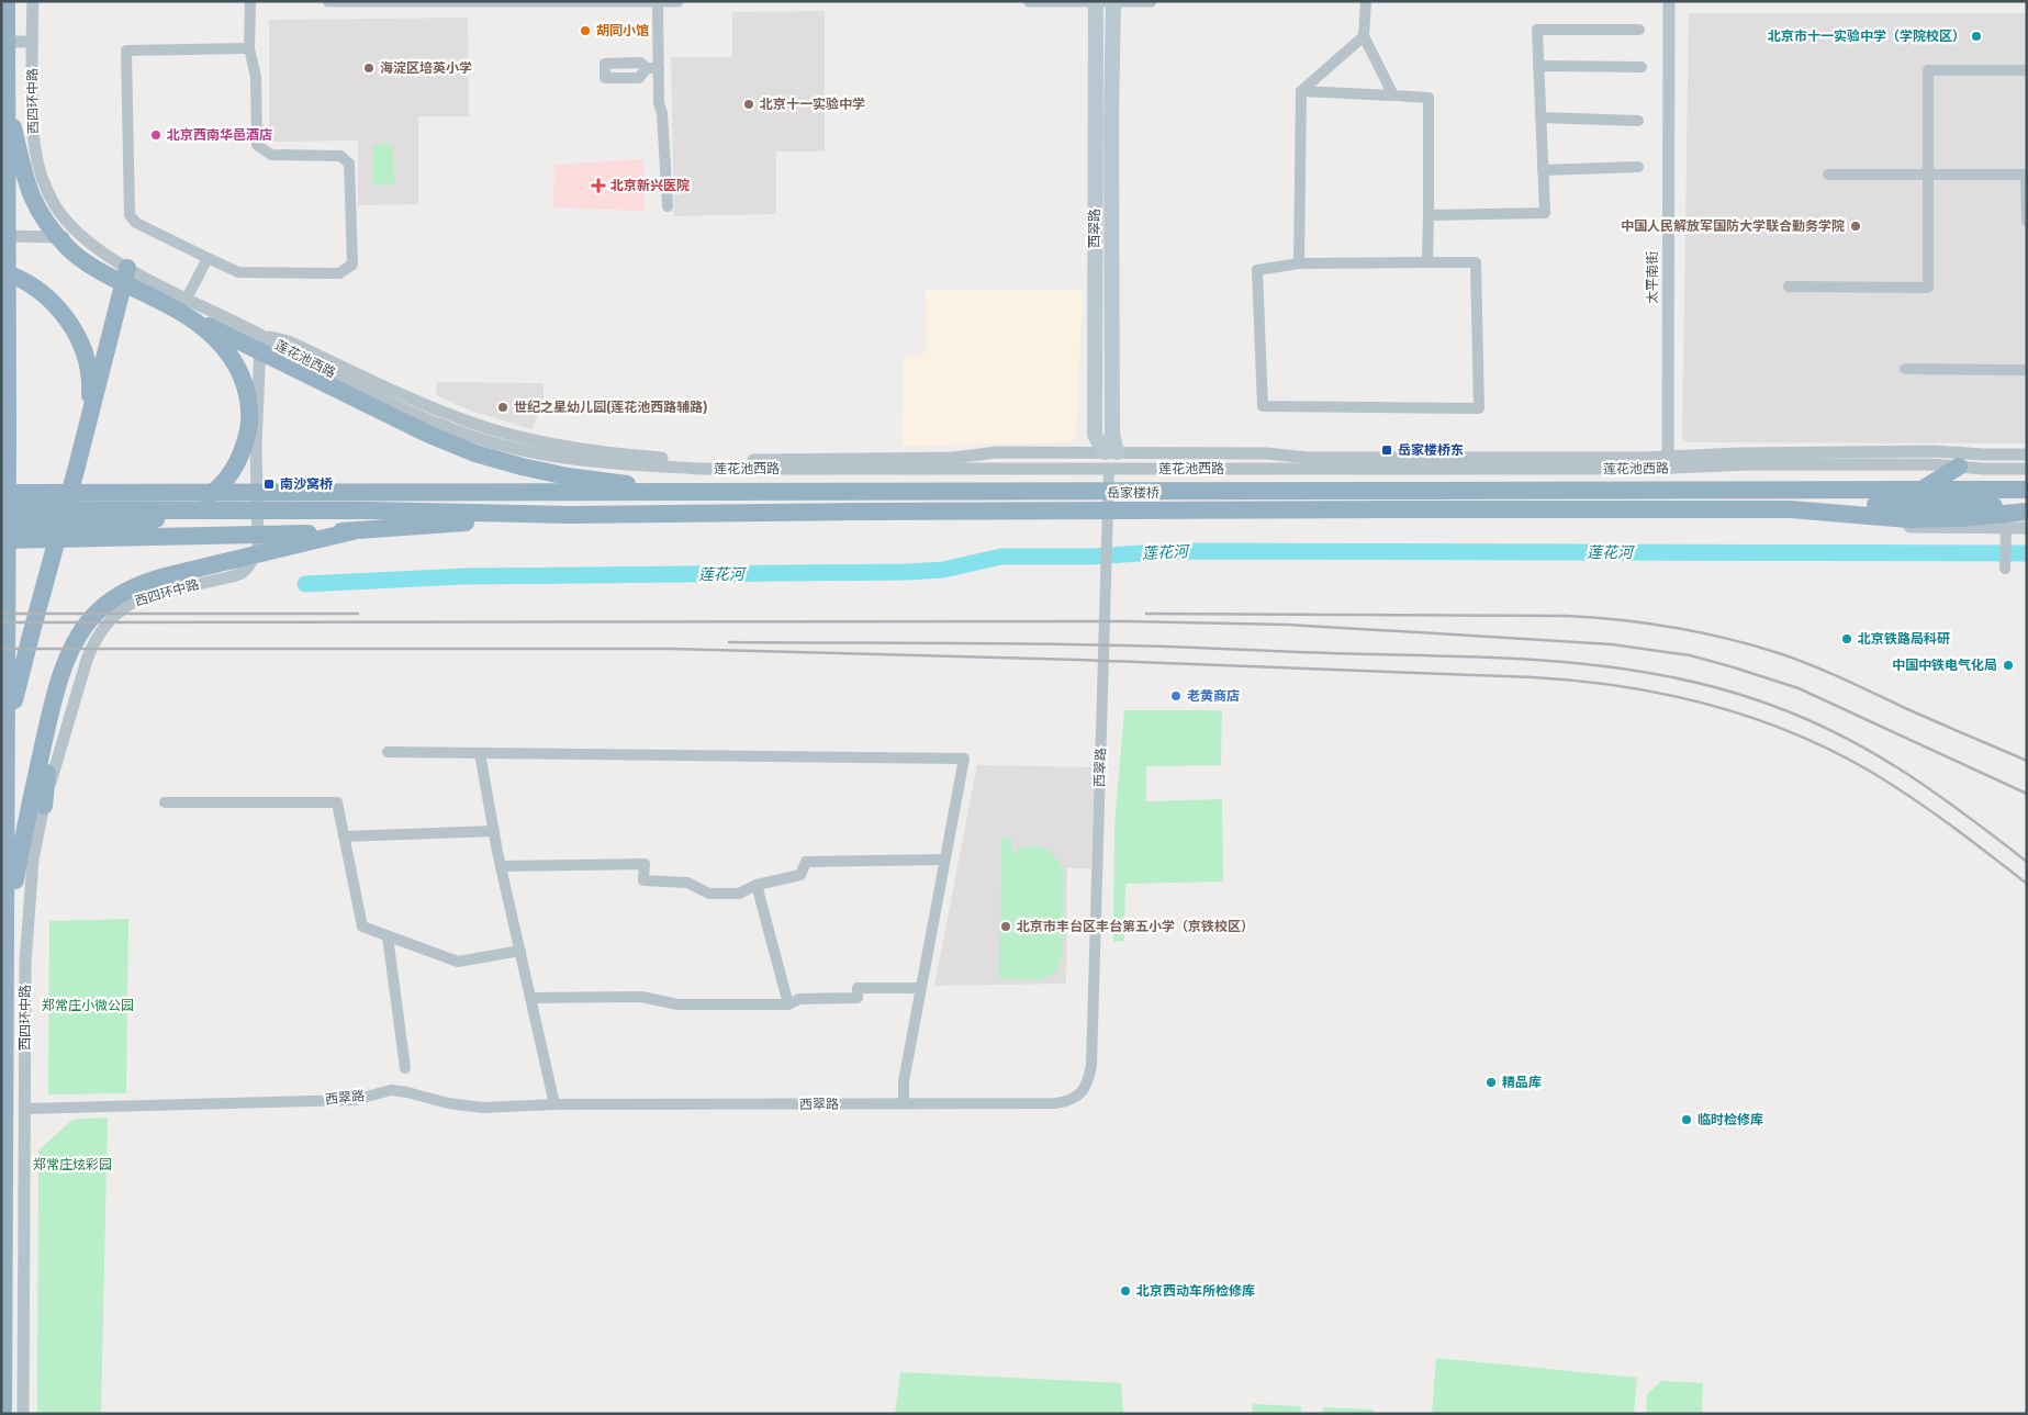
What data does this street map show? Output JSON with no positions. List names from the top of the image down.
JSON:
{
  "streets": {
    "highway": ["西四环中路", "莲花池西路", "岳家楼桥"],
    "main road": ["西翠路"],
    "street": ["太平南街"]
  },
  "crossings": [
    ["西四环中路", "西翠路"],
    ["西四环中路", "莲花池西路"],
    ["西翠路", "莲花池西路"],
    ["太平南街", "莲花池西路"],
    ["莲花池西路", "岳家楼桥"]
  ],
  "water": ["莲花河"],
  "parks": ["郑常庄小微公园", "郑常庄炫彩园"],
  "places": {
    "other": [
      "胡同小馆",
      "北京市十一实验中学（学院校区）",
      "海淀区培英小学",
      "北京十一实验中学",
      "北京西南华邑酒店",
      "中国人民解放军国防大学联合勤务学院",
      "世纪之星幼儿园(莲花池西路辅路)",
      "北京铁路局科研",
      "中国中铁电气化局",
      "老黄商店",
      "北京市丰台区丰台第五小学（京铁校区）",
      "精品库",
      "临时检修库",
      "北京西动车所检修库"
    ],
    "health": ["北京新兴医院"],
    "transit": ["岳家楼桥东", "南沙窝桥"]
  }
}
